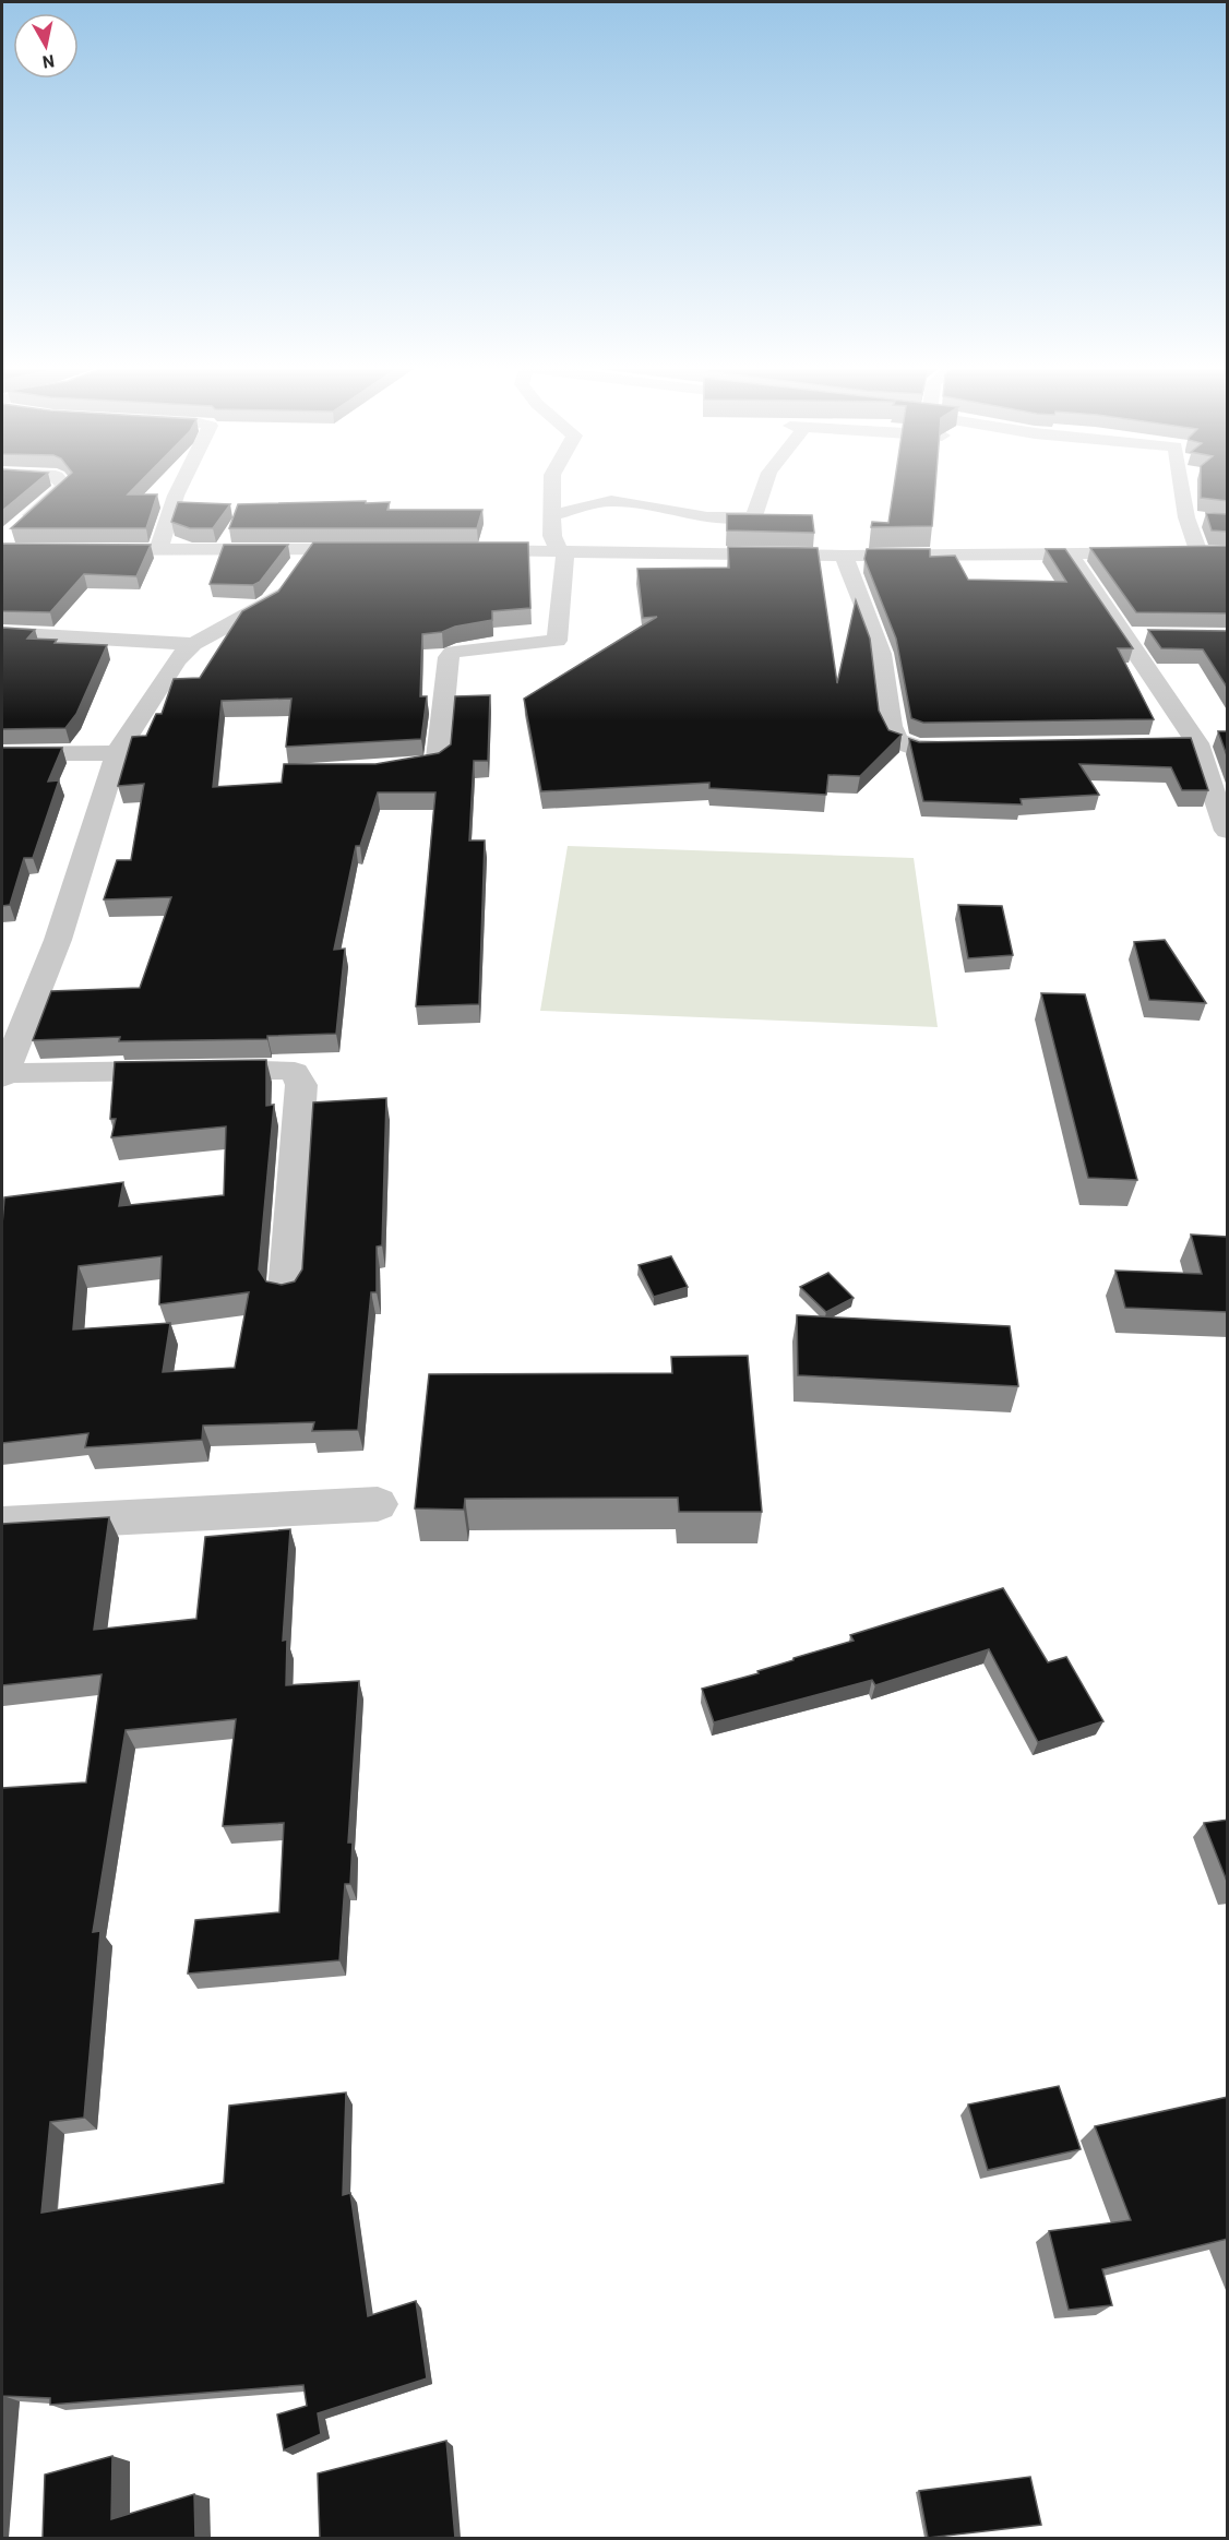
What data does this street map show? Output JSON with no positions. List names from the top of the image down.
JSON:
{
  "north": "bottom"
}
